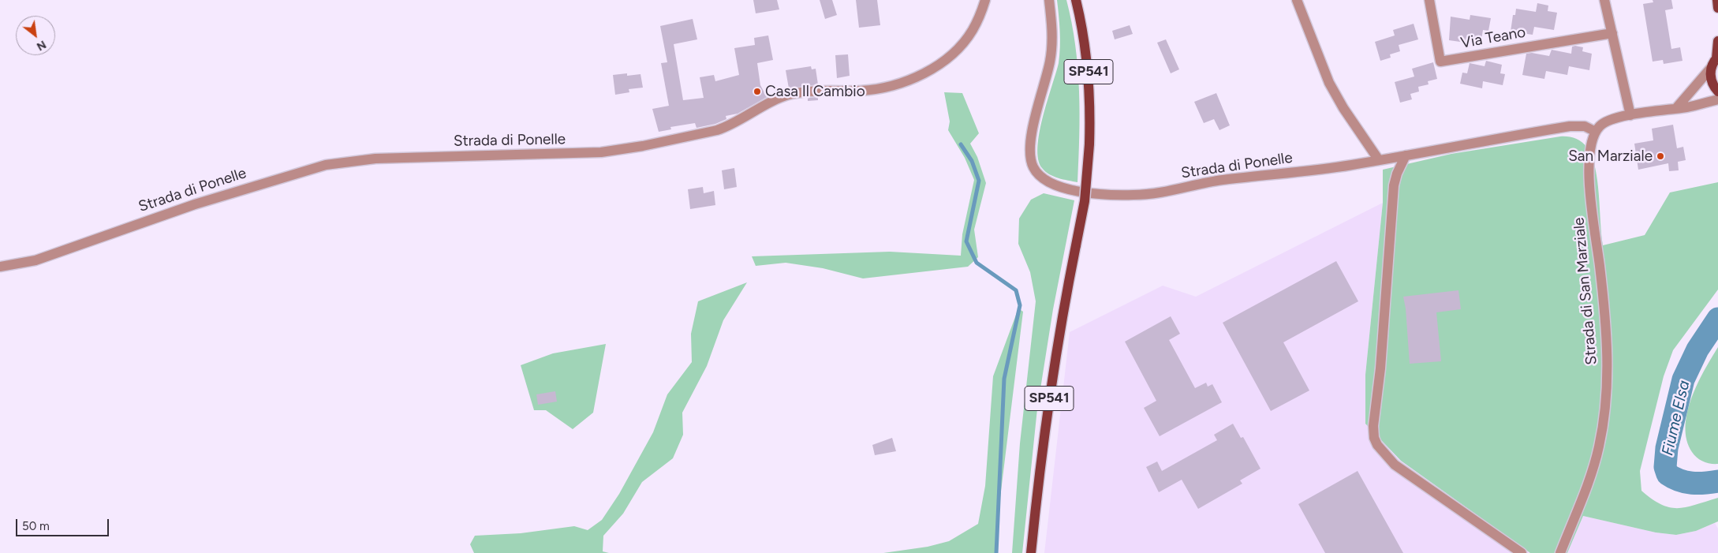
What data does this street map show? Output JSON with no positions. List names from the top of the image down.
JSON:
{
  "streets": {
    "main road": ["SP541"],
    "street": ["Via Teano", "Strada di Ponelle", "Strada di San Marziale"]
  },
  "crossings": [
    ["Strada di Ponelle", "Strada di San Marziale"]
  ],
  "water": ["Fiume Elsa"],
  "places": ["Casa Il Cambio", "San Marziale"],
  "scale_bar": "50 m",
  "north": "bottom right"
}
